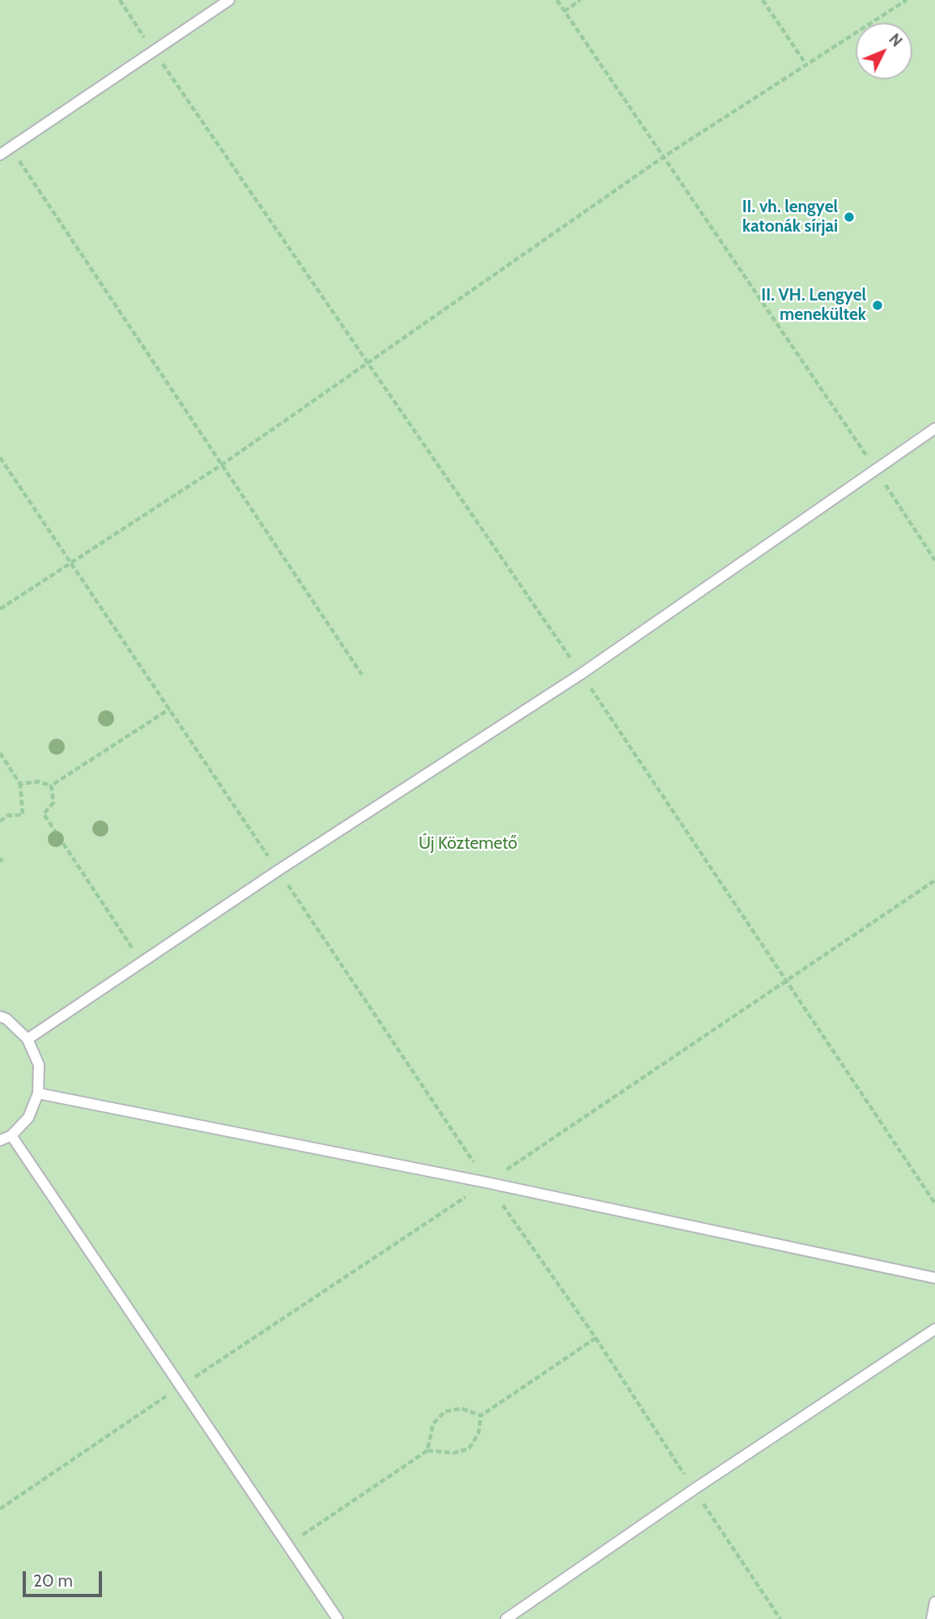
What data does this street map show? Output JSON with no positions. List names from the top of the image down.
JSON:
{
  "parks": ["Új Köztemető"],
  "places": ["II. vh. lengyel katonák sírjai", "II. VH. Lengyel menekültek"],
  "scale_bar": "20 m",
  "north": "top right"
}
